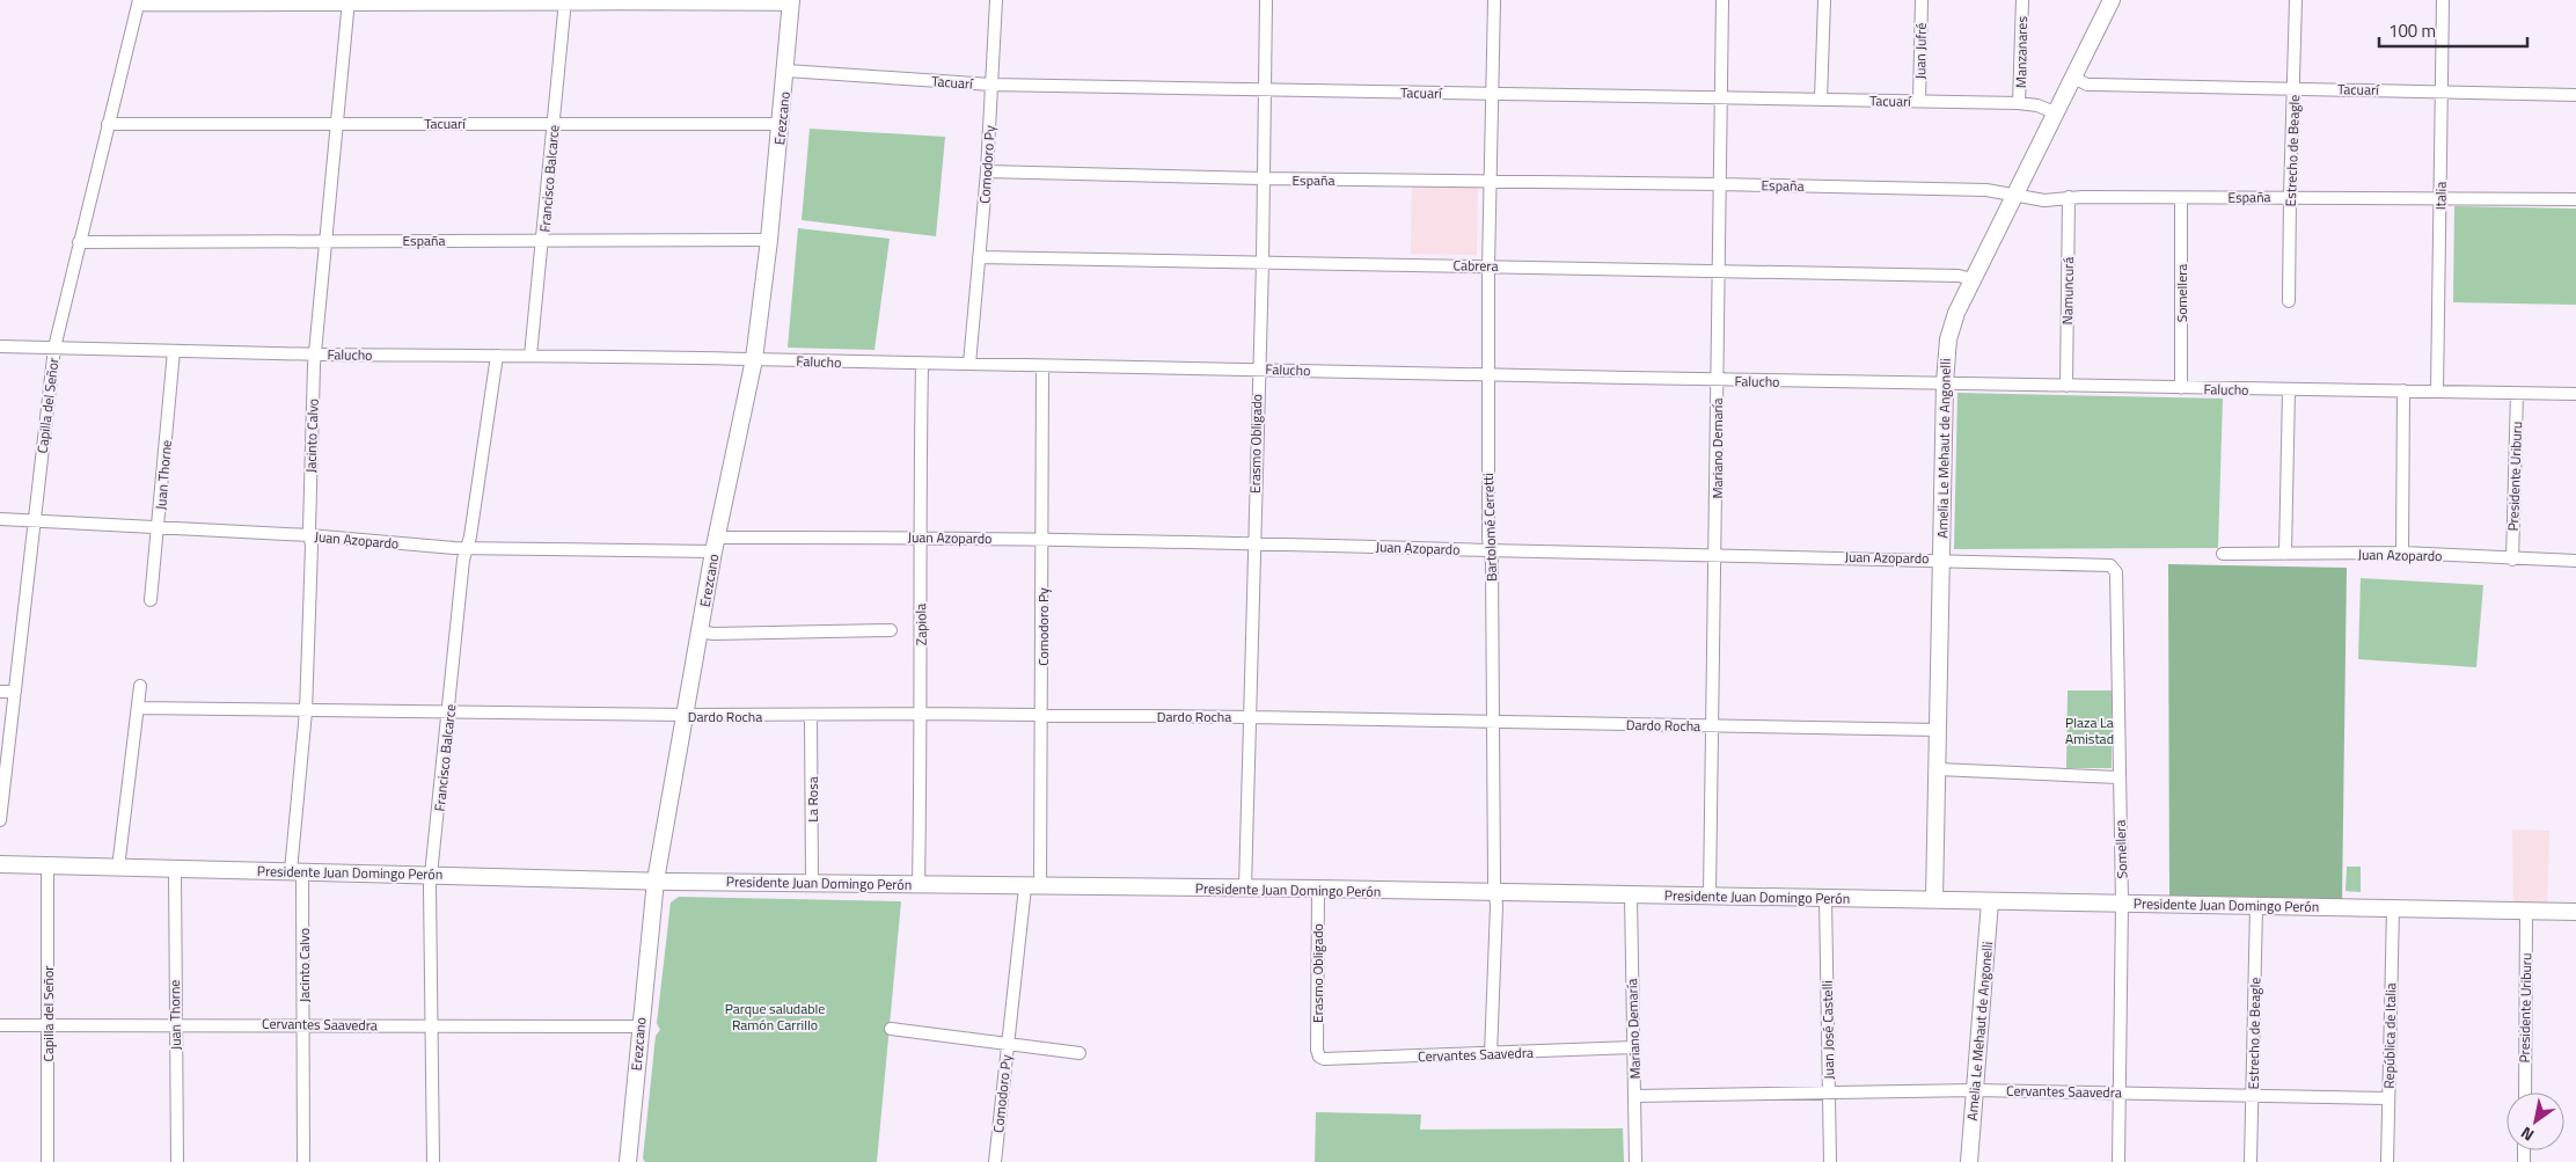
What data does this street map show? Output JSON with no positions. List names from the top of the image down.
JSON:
{
  "streets": {
    "street": [
      "Juan Jufré",
      "Manzanares",
      "Tacuarí",
      "Erezcano",
      "Estrecho de Beagle",
      "Comodoro Py",
      "Francisco Balcarce",
      "España",
      "Italia",
      "Cabrera",
      "Namuncurá",
      "Somellera",
      "Falucho",
      "Capilla del Señor",
      "Jacinto Calvo",
      "Erasmo Obligado",
      "Mariano Demaría",
      "Amelia Le Mehaut de Angonelli",
      "Juan Thorne",
      "Presidente Uriburu",
      "Bartolomé Cerretti",
      "Juan Azopardo",
      "Zapiola",
      "Dardo Rocha",
      "La Rosa",
      "Presidente Juan Domingo Perón",
      "Cervantes Saavedra",
      "Juan José Castelli",
      "República de Italia"
    ]
  },
  "crossings": [
    ["Juan Jufré", "Tacuarí"],
    ["Manzanares", "Tacuarí"],
    ["Tacuarí", "Erezcano"],
    ["Tacuarí", "Estrecho de Beagle"],
    ["Tacuarí", "Comodoro Py"],
    ["Tacuarí", "Francisco Balcarce"],
    ["Tacuarí", "Italia"],
    ["Tacuarí", "Capilla del Señor"],
    ["Tacuarí", "Jacinto Calvo"],
    ["Tacuarí", "Erasmo Obligado"],
    ["Tacuarí", "Mariano Demaría"],
    ["Tacuarí", "Amelia Le Mehaut de Angonelli"],
    ["Tacuarí", "Bartolomé Cerretti"],
    ["Erezcano", "España"],
    ["Erezcano", "Falucho"],
    ["Erezcano", "Juan Azopardo"],
    ["Erezcano", "Dardo Rocha"],
    ["Erezcano", "Presidente Juan Domingo Perón"],
    ["Erezcano", "Cervantes Saavedra"],
    ["Estrecho de Beagle", "España"],
    ["Estrecho de Beagle", "Presidente Juan Domingo Perón"],
    ["Estrecho de Beagle", "Cervantes Saavedra"],
    ["Comodoro Py", "España"],
    ["Comodoro Py", "Cabrera"],
    ["Comodoro Py", "Falucho"],
    ["Comodoro Py", "Juan Azopardo"],
    ["Comodoro Py", "Dardo Rocha"],
    ["Comodoro Py", "Presidente Juan Domingo Perón"],
    ["Francisco Balcarce", "España"],
    ["Francisco Balcarce", "Falucho"],
    ["Francisco Balcarce", "Juan Azopardo"],
    ["Francisco Balcarce", "Dardo Rocha"],
    ["Francisco Balcarce", "Presidente Juan Domingo Perón"],
    ["Francisco Balcarce", "Cervantes Saavedra"],
    ["España", "Italia"],
    ["España", "Namuncurá"],
    ["España", "Somellera"],
    ["España", "Capilla del Señor"],
    ["España", "Jacinto Calvo"],
    ["España", "Erasmo Obligado"],
    ["España", "Mariano Demaría"],
    ["España", "Amelia Le Mehaut de Angonelli"],
    ["España", "Bartolomé Cerretti"],
    ["Italia", "Falucho"],
    ["Cabrera", "Erasmo Obligado"],
    ["Cabrera", "Mariano Demaría"],
    ["Cabrera", "Amelia Le Mehaut de Angonelli"],
    ["Cabrera", "Bartolomé Cerretti"],
    ["Namuncurá", "Falucho"],
    ["Somellera", "Falucho"],
    ["Somellera", "Juan Azopardo"],
    ["Somellera", "Presidente Juan Domingo Perón"],
    ["Somellera", "Cervantes Saavedra"],
    ["Falucho", "Capilla del Señor"],
    ["Falucho", "Jacinto Calvo"],
    ["Falucho", "Erasmo Obligado"],
    ["Falucho", "Mariano Demaría"],
    ["Falucho", "Amelia Le Mehaut de Angonelli"],
    ["Falucho", "Juan Thorne"],
    ["Falucho", "Presidente Uriburu"],
    ["Falucho", "Bartolomé Cerretti"],
    ["Falucho", "Zapiola"],
    ["Capilla del Señor", "Juan Azopardo"],
    ["Capilla del Señor", "Presidente Juan Domingo Perón"],
    ["Capilla del Señor", "Cervantes Saavedra"],
    ["Jacinto Calvo", "Juan Azopardo"],
    ["Jacinto Calvo", "Dardo Rocha"],
    ["Jacinto Calvo", "Presidente Juan Domingo Perón"],
    ["Jacinto Calvo", "Cervantes Saavedra"],
    ["Erasmo Obligado", "Juan Azopardo"],
    ["Erasmo Obligado", "Dardo Rocha"],
    ["Erasmo Obligado", "Presidente Juan Domingo Perón"],
    ["Erasmo Obligado", "Cervantes Saavedra"],
    ["Mariano Demaría", "Juan Azopardo"],
    ["Mariano Demaría", "Dardo Rocha"],
    ["Mariano Demaría", "Presidente Juan Domingo Perón"],
    ["Mariano Demaría", "Cervantes Saavedra"],
    ["Amelia Le Mehaut de Angonelli", "Juan Azopardo"],
    ["Amelia Le Mehaut de Angonelli", "Dardo Rocha"],
    ["Amelia Le Mehaut de Angonelli", "Presidente Juan Domingo Perón"],
    ["Amelia Le Mehaut de Angonelli", "Cervantes Saavedra"],
    ["Juan Thorne", "Juan Azopardo"],
    ["Juan Thorne", "Presidente Juan Domingo Perón"],
    ["Juan Thorne", "Cervantes Saavedra"],
    ["Presidente Uriburu", "Juan Azopardo"],
    ["Presidente Uriburu", "Presidente Juan Domingo Perón"],
    ["Bartolomé Cerretti", "Juan Azopardo"],
    ["Bartolomé Cerretti", "Dardo Rocha"],
    ["Bartolomé Cerretti", "Presidente Juan Domingo Perón"],
    ["Bartolomé Cerretti", "Cervantes Saavedra"],
    ["Juan Azopardo", "Zapiola"],
    ["Zapiola", "Dardo Rocha"],
    ["Zapiola", "Presidente Juan Domingo Perón"],
    ["Dardo Rocha", "La Rosa"],
    ["La Rosa", "Presidente Juan Domingo Perón"],
    ["Presidente Juan Domingo Perón", "Juan José Castelli"],
    ["Presidente Juan Domingo Perón", "República de Italia"],
    ["Cervantes Saavedra", "Juan José Castelli"],
    ["Cervantes Saavedra", "República de Italia"]
  ],
  "parks": ["Plaza La Amistad", "Parque saludable Ramón Carrillo"],
  "scale_bar": "100 m",
  "north": "bottom left"
}
